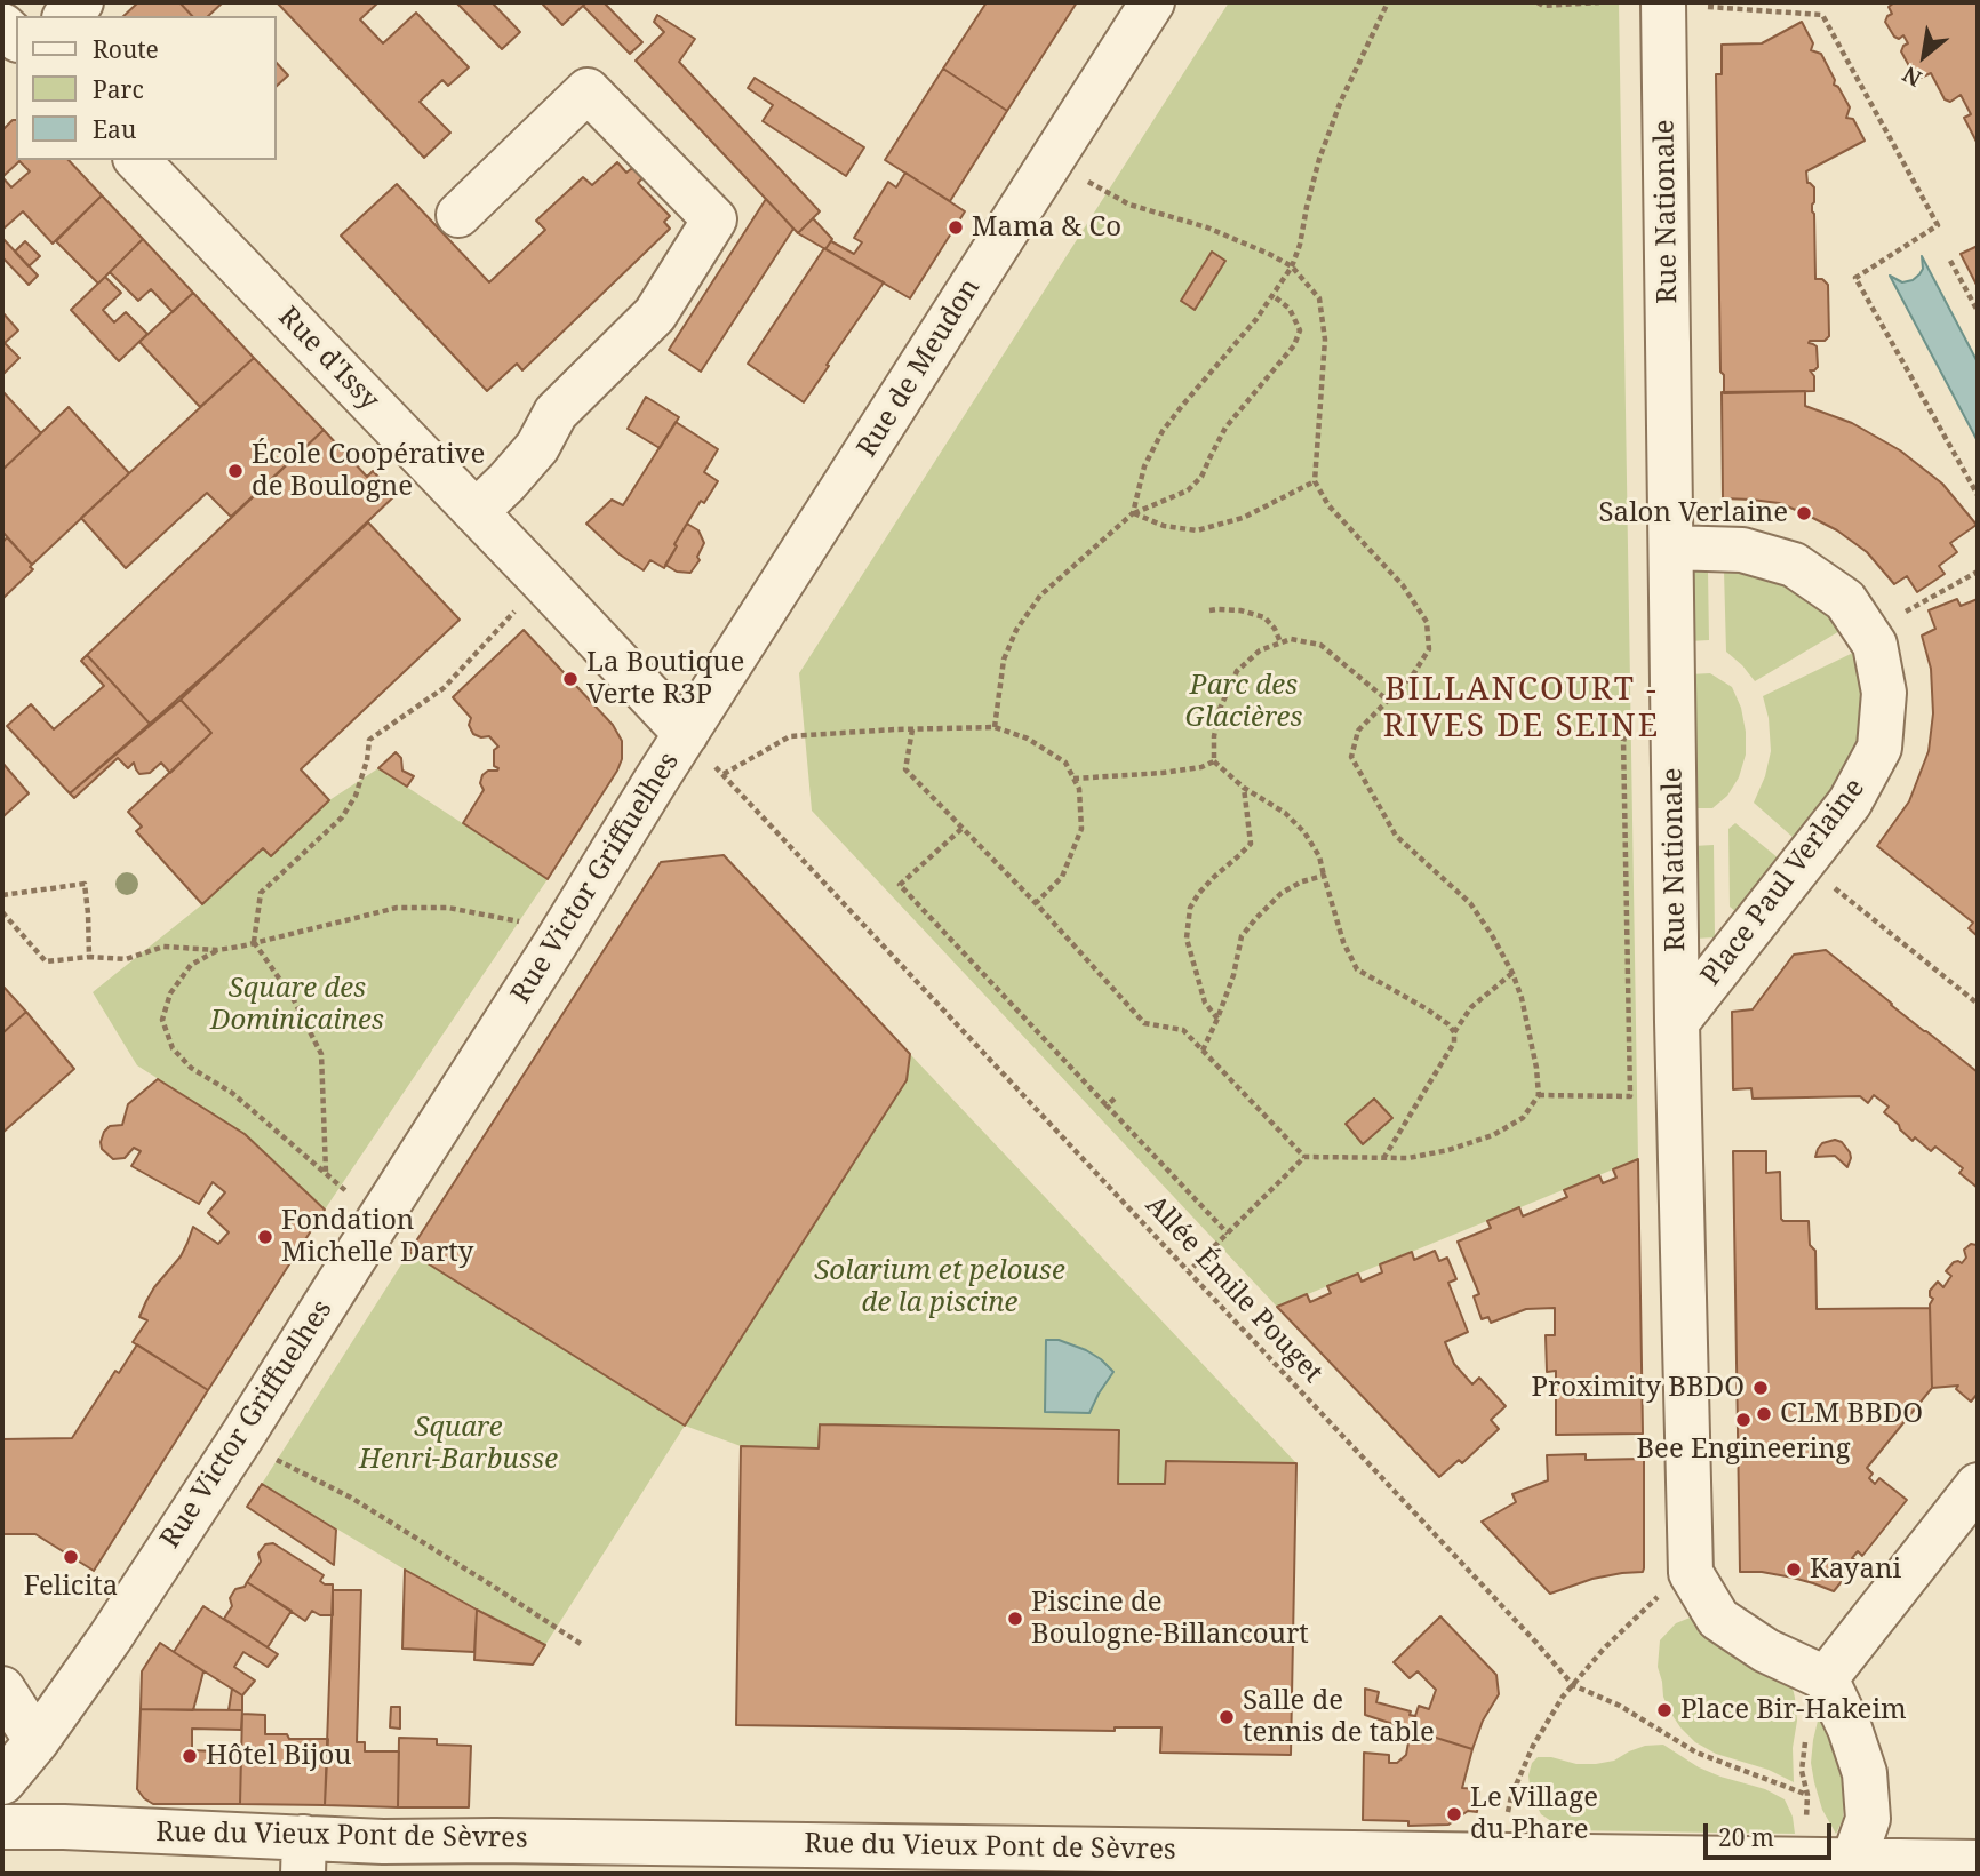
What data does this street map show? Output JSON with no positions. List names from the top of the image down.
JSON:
{
  "streets": {
    "street": [
      "Rue Nationale",
      "Rue d'Issy",
      "Rue de Meudon",
      "Rue Victor Griffuelhes",
      "Place Paul Verlaine",
      "Rue du Vieux Pont de Sèvres"
    ],
    "path": ["Allée Émile Pouget"]
  },
  "crossings": [
    ["Rue Nationale", "Place Paul Verlaine"],
    ["Rue d'Issy", "Rue de Meudon"],
    ["Rue d'Issy", "Rue Victor Griffuelhes"],
    ["Rue d'Issy", "Allée Émile Pouget"],
    ["Rue de Meudon", "Rue Victor Griffuelhes"],
    ["Rue de Meudon", "Allée Émile Pouget"],
    ["Rue Victor Griffuelhes", "Allée Émile Pouget"]
  ],
  "districts": ["BILLANCOURT - RIVES DE SEINE"],
  "parks": [
    "Parc des Glacières",
    "Square des Dominicaines",
    "Solarium et pelouse de la piscine",
    "Square Henri-Barbusse"
  ],
  "places": [
    "Mama & Co",
    "École Coopérative de Boulogne",
    "Salon Verlaine",
    "La Boutique Verte R3P",
    "Fondation Michelle Darty",
    "Proximity BBDO",
    "CLM BBDO",
    "Bee Engineering",
    "Felicita",
    "Kayani",
    "Piscine de Boulogne-Billancourt",
    "Place Bir-Hakeim",
    "Salle de tennis de table",
    "Hôtel Bijou",
    "Le Village du Phare"
  ],
  "legend": ["Route", "Parc", "Eau"],
  "scale_bar": "20 m",
  "north": "bottom left"
}
